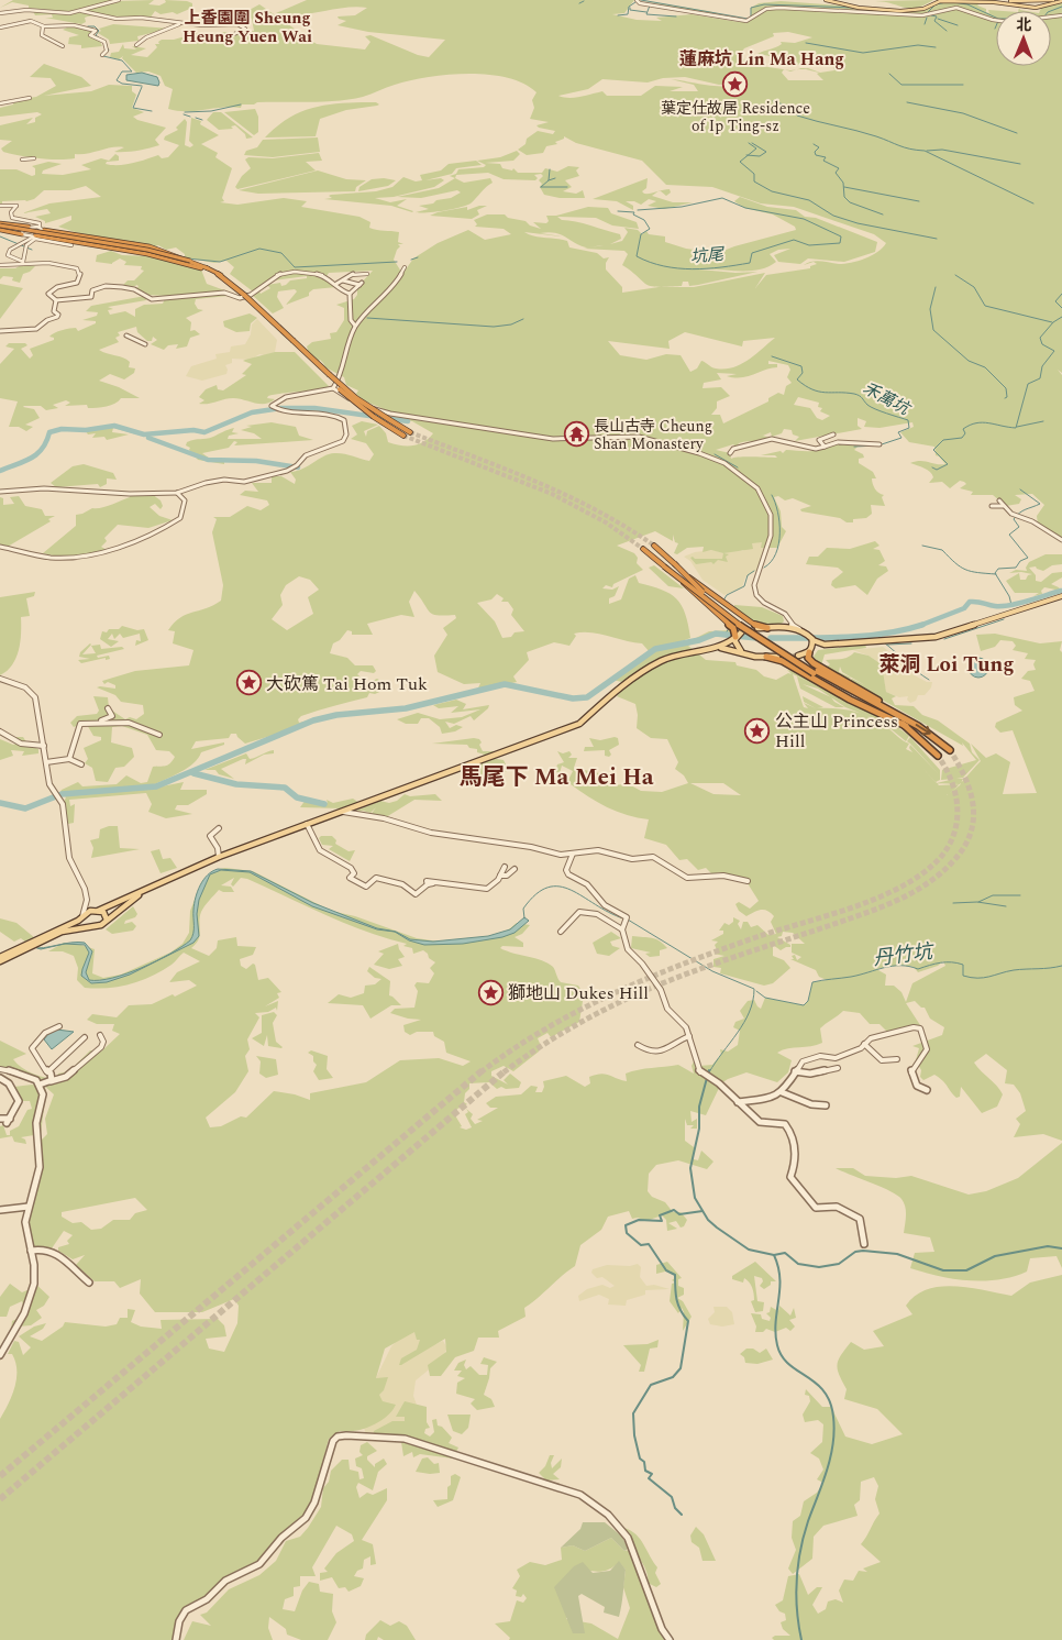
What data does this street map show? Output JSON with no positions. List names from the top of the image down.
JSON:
{
  "districts": [
    "上香園圍 Sheung Heung Yuen Wai",
    "蓮麻坑 Lin Ma Hang",
    "萊洞 Loi Tung",
    "馬尾下 Ma Mei Ha"
  ],
  "water": ["坑尾", "禾萬坑", "丹竹坑"],
  "places": {
    "place": [
      "葉定仕故居 Residence of Ip Ting-sz",
      "大砍篤 Tai Hom Tuk",
      "公主山 Princess Hill",
      "獅地山 Dukes Hill"
    ],
    "temple": ["長山古寺 Cheung Shan Monastery"]
  },
  "north": "top"
}
